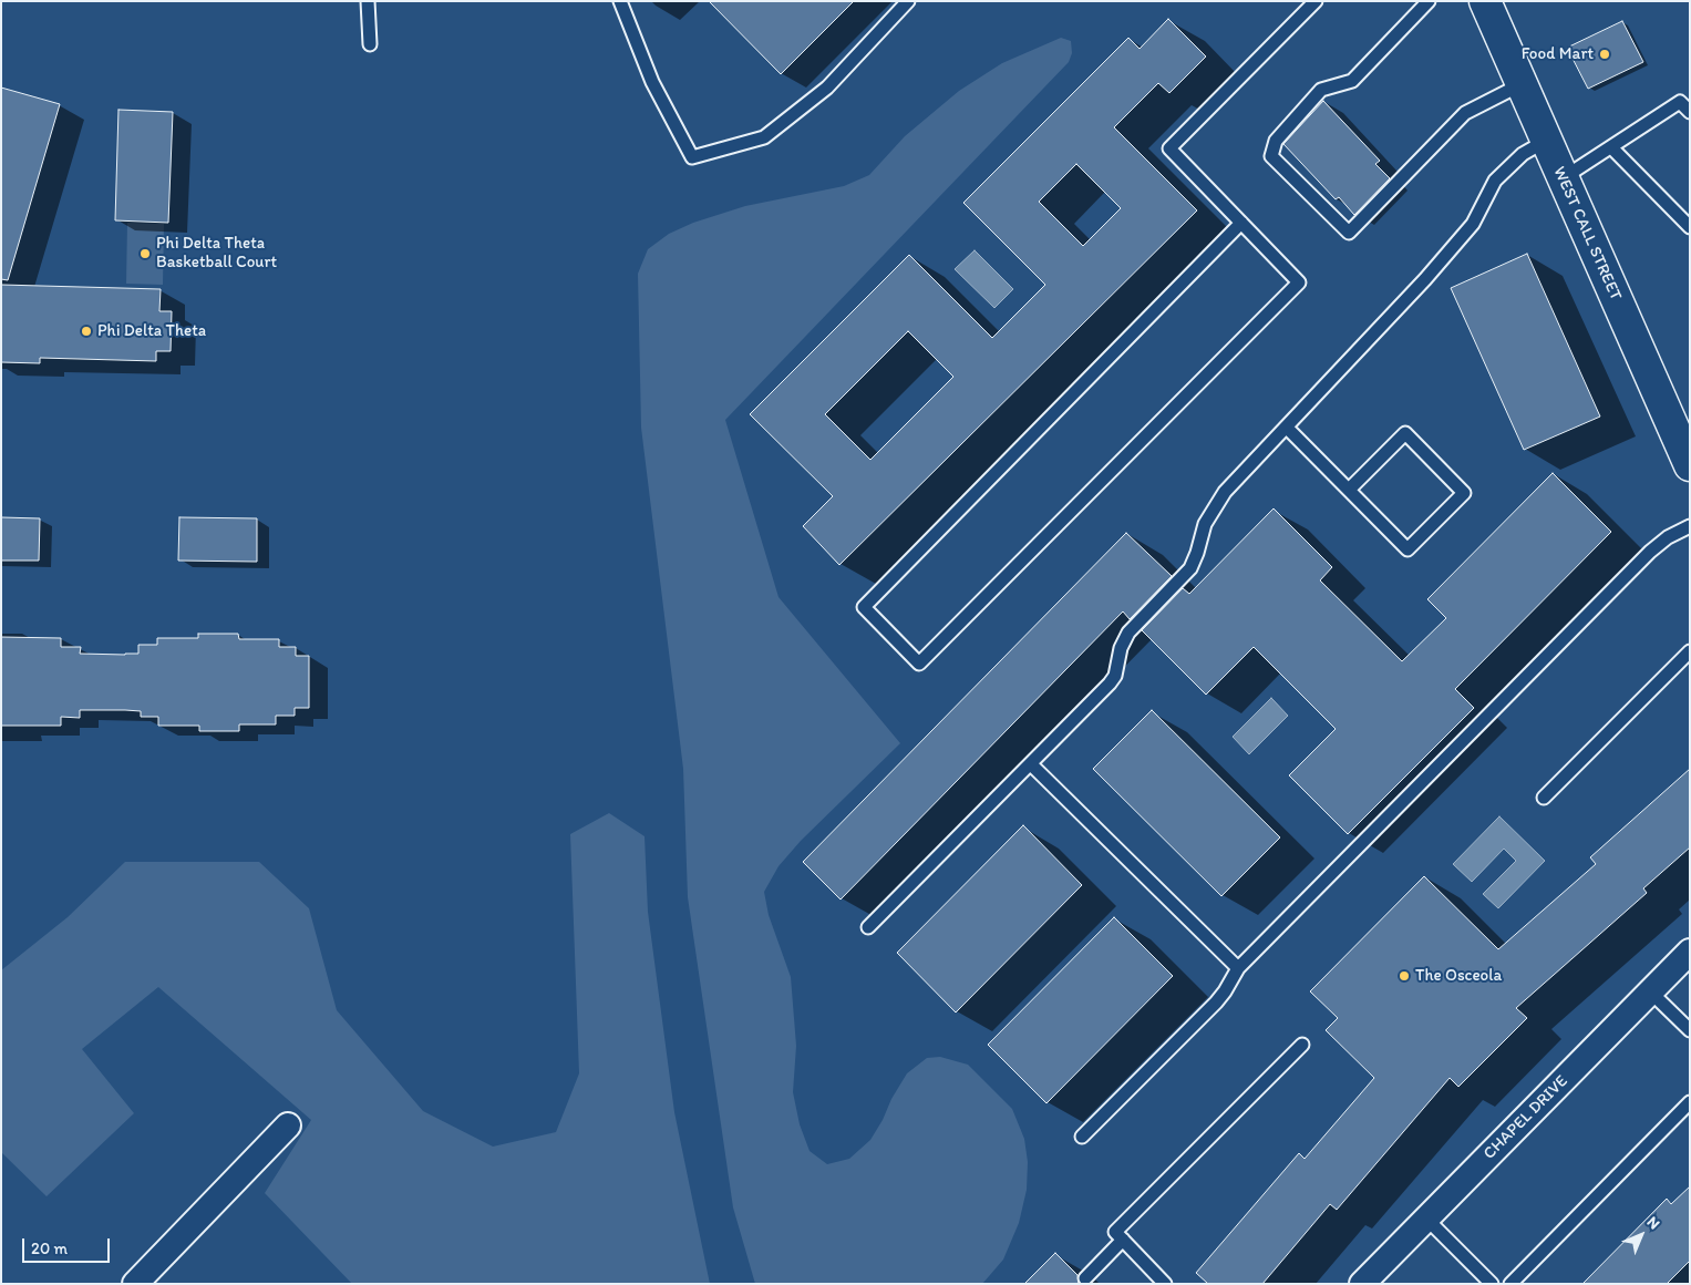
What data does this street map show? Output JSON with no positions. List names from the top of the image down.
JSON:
{
  "streets": {
    "street": ["WEST CALL STREET", "CHAPEL DRIVE"]
  },
  "places": [
    "Food Mart",
    "Phi Delta Theta Basketball Court",
    "Phi Delta Theta",
    "The Osceola"
  ],
  "scale_bar": "20 m",
  "north": "top right"
}
